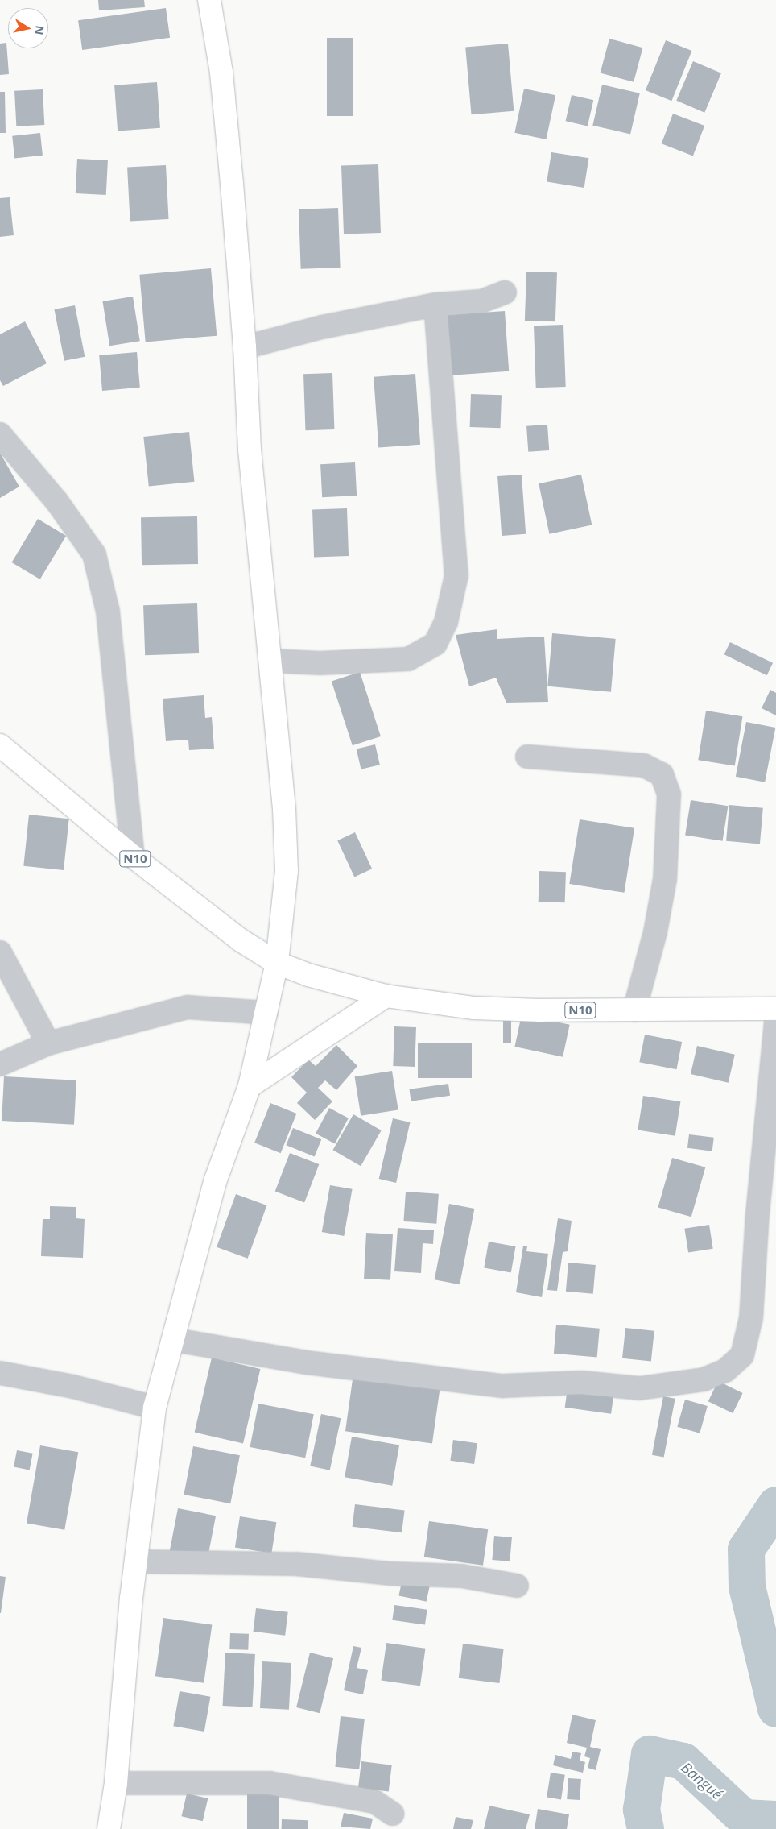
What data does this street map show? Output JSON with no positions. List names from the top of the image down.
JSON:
{
  "streets": {
    "main road": ["N10"]
  },
  "water": ["Bangué"],
  "north": "right"
}
